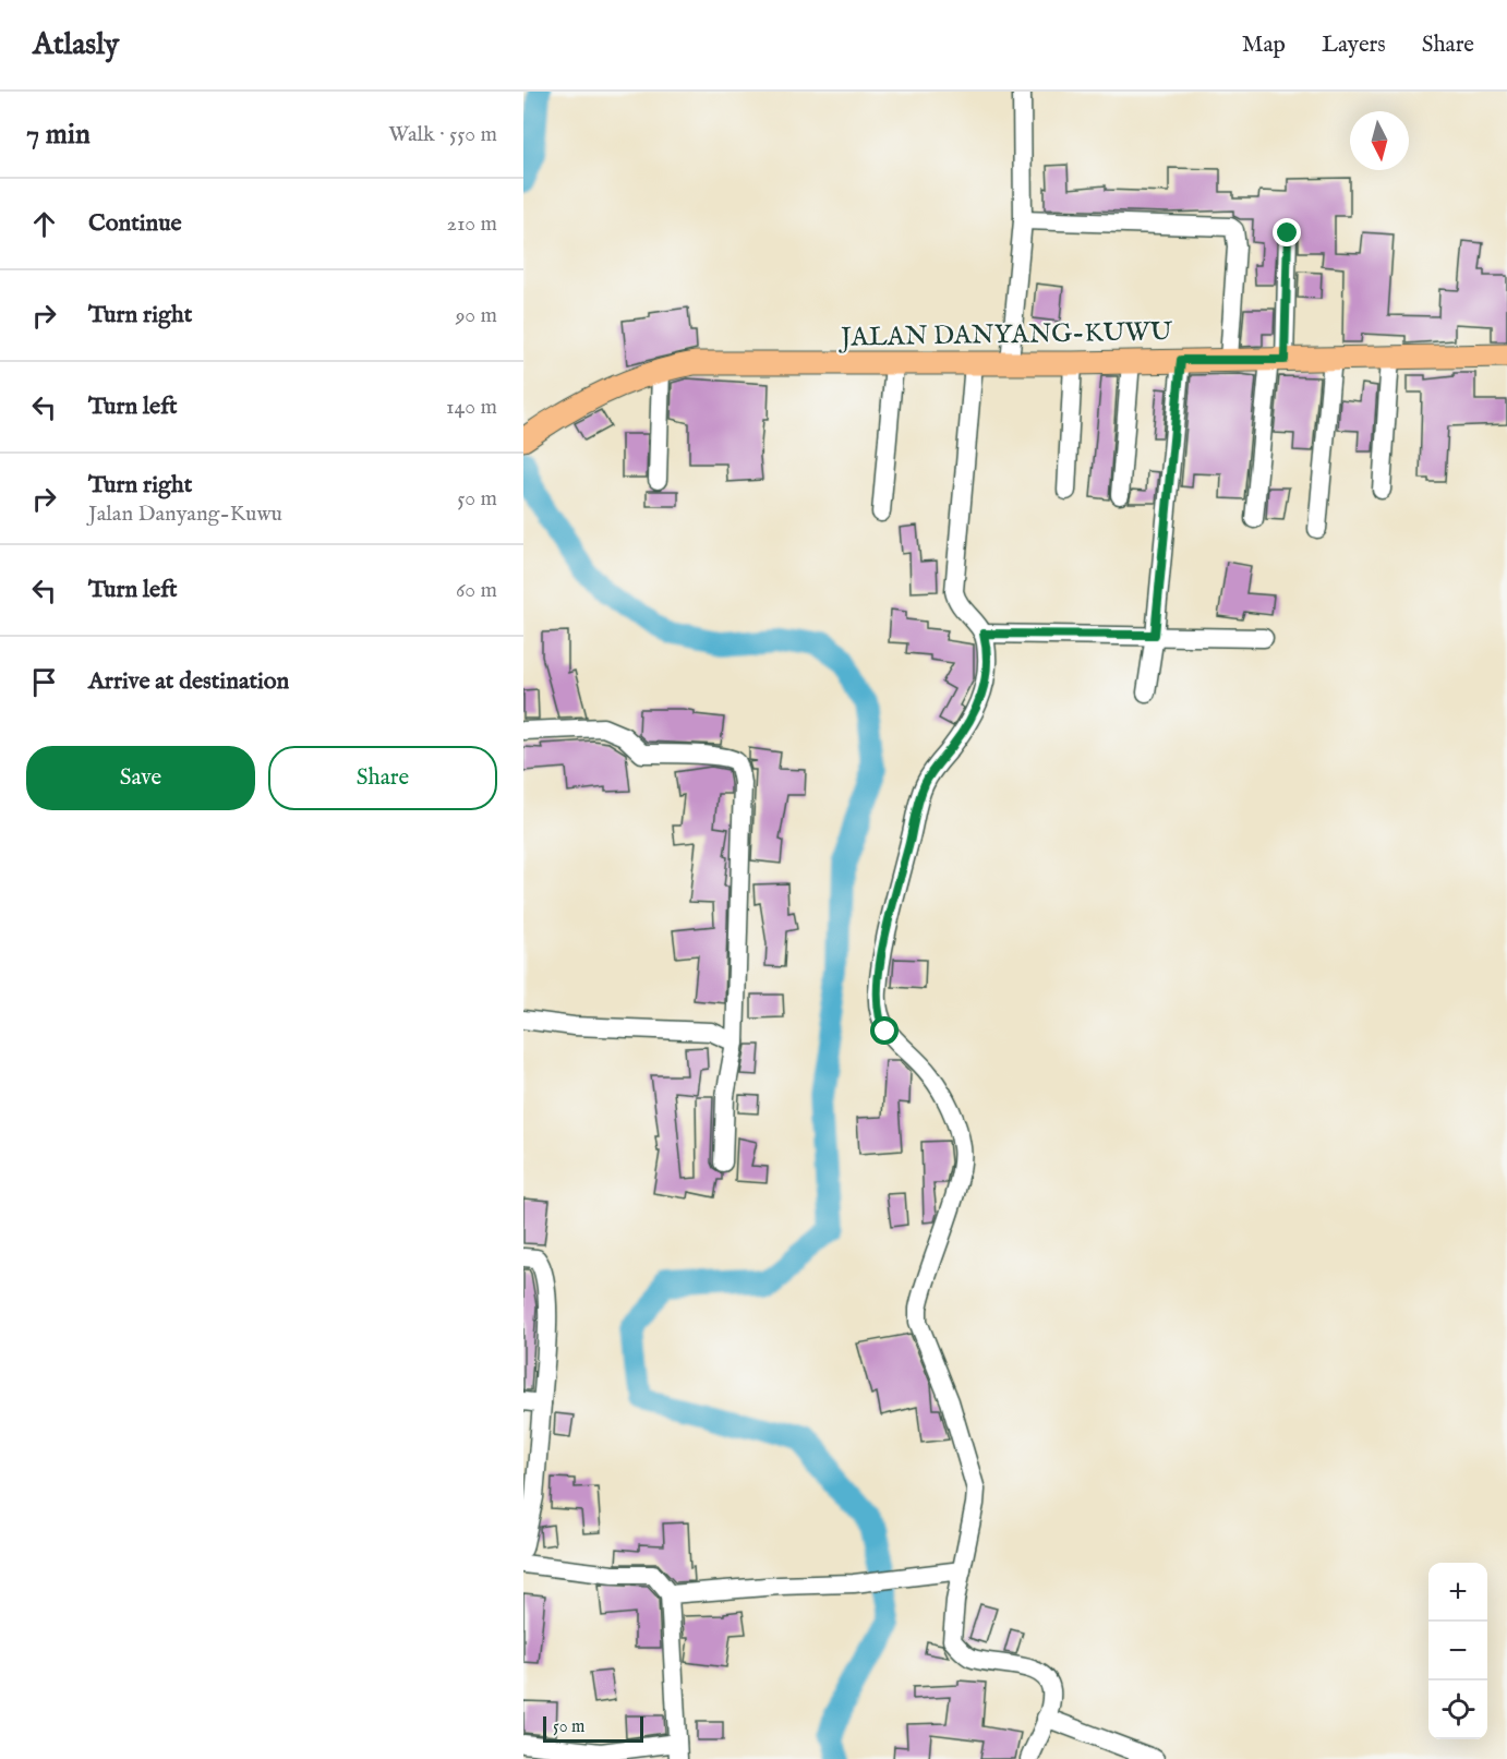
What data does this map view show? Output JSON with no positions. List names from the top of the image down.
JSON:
{
  "streets": {
    "main road": ["JALAN DANYANG-KUWU"]
  },
  "scale_bar": "50 m",
  "north": "bottom",
  "page": {
    "header": "Atlasly",
    "nav": ["Map", "Layers", "Share"],
    "heading": ["7 min", "Walk · 550 m"],
    "list": [
      ["Continue", "210 m"],
      ["Turn right", "90 m"],
      ["Turn left", "140 m"],
      ["Turn right", "Jalan Danyang-Kuwu", "50 m"],
      ["Turn left", "60 m"],
      "Arrive at destination"
    ],
    "buttons": ["Save", "Share"],
    "map_buttons": ["+", "−"],
    "scale": "50 m"
  }
}
